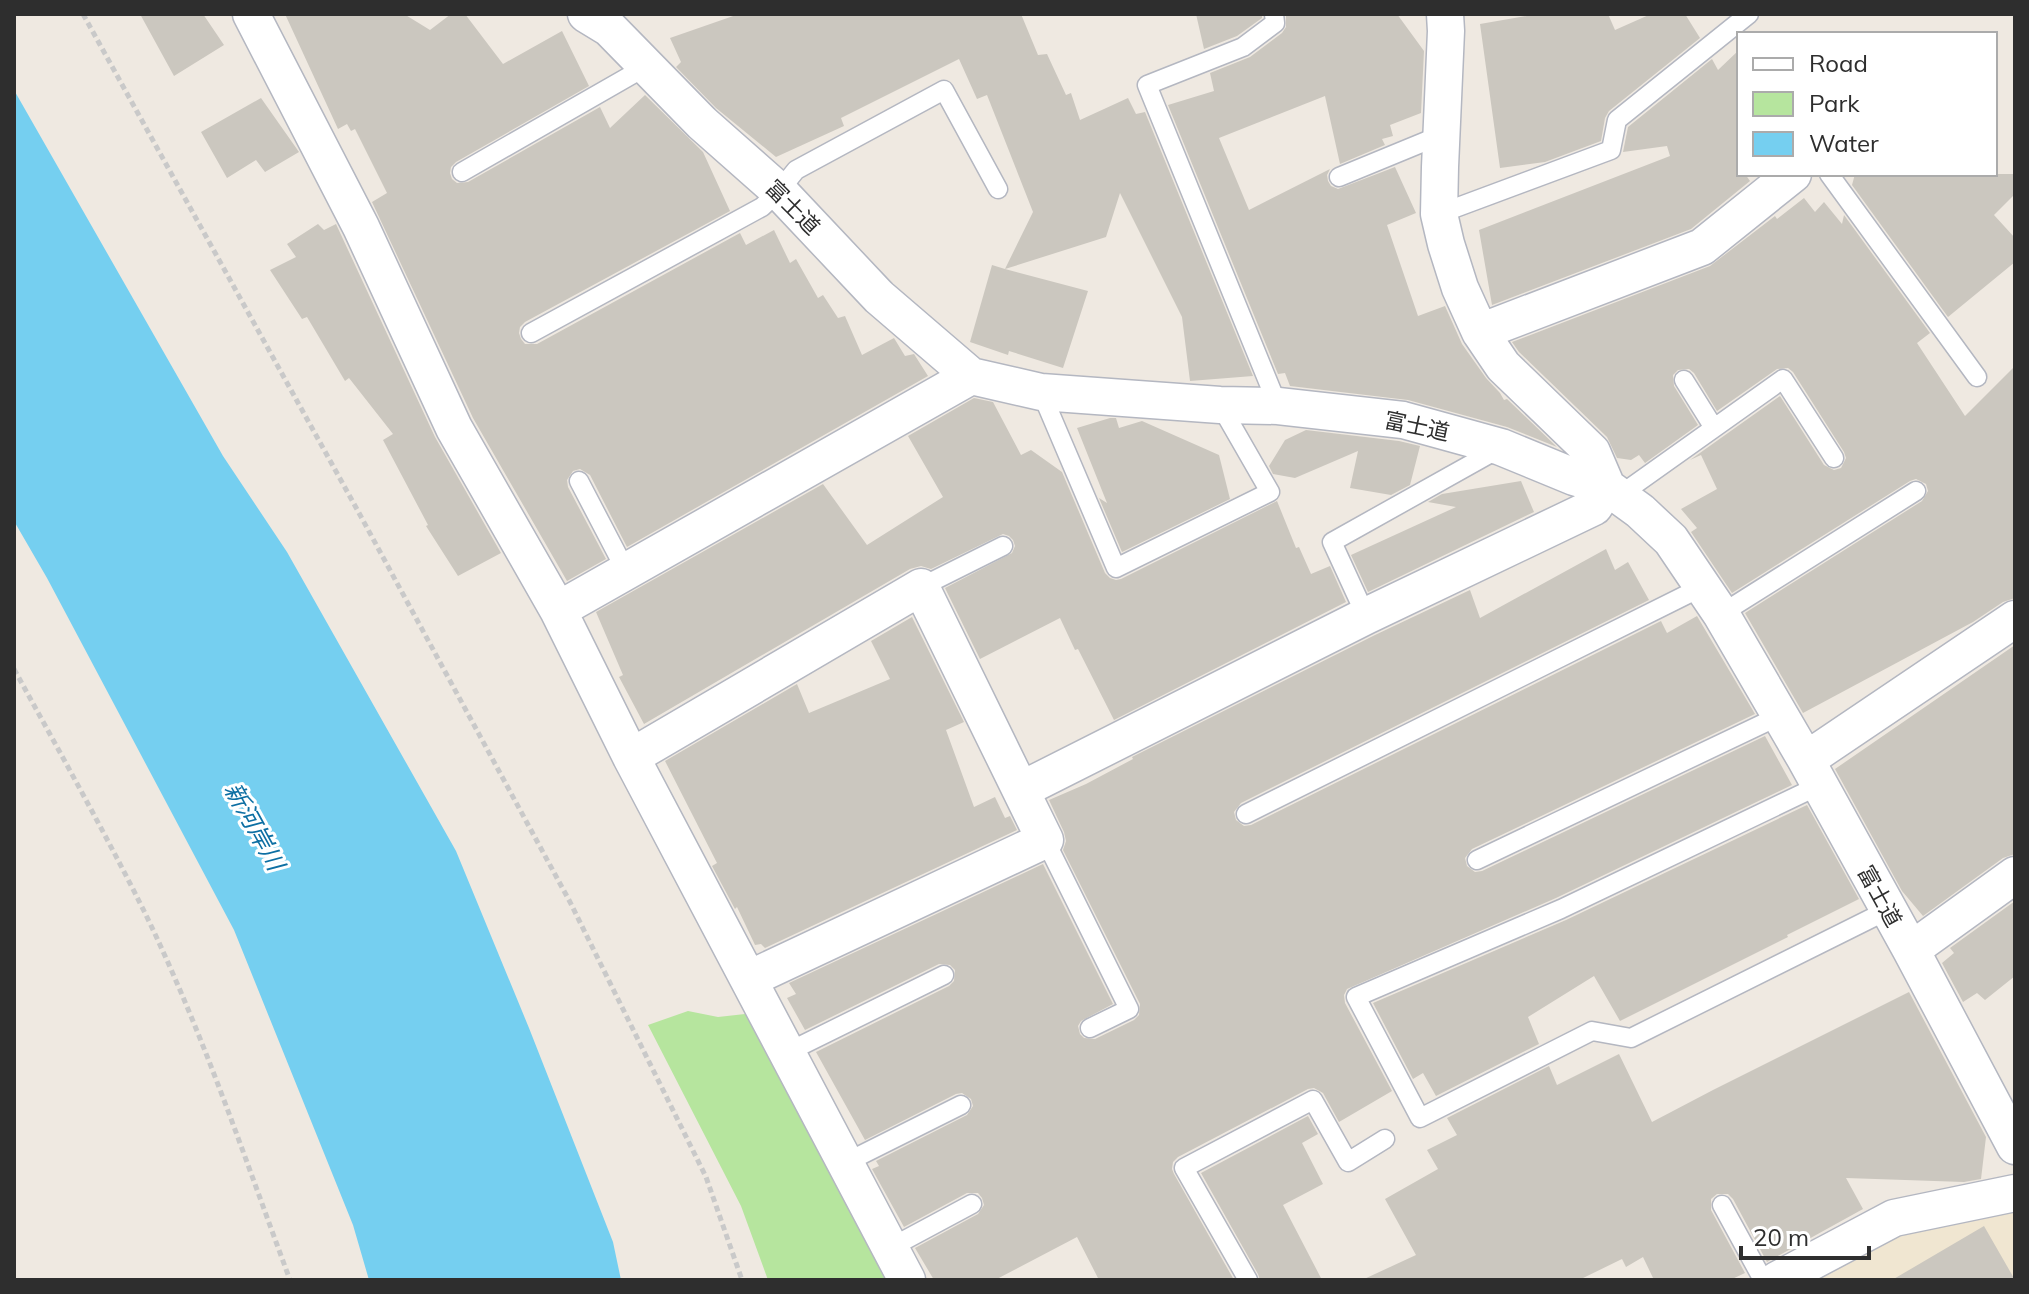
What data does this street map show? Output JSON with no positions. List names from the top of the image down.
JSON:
{
  "streets": {
    "street": ["富士道"]
  },
  "water": ["新河岸川"],
  "legend": ["Road", "Park", "Water"],
  "scale_bar": "20 m"
}
